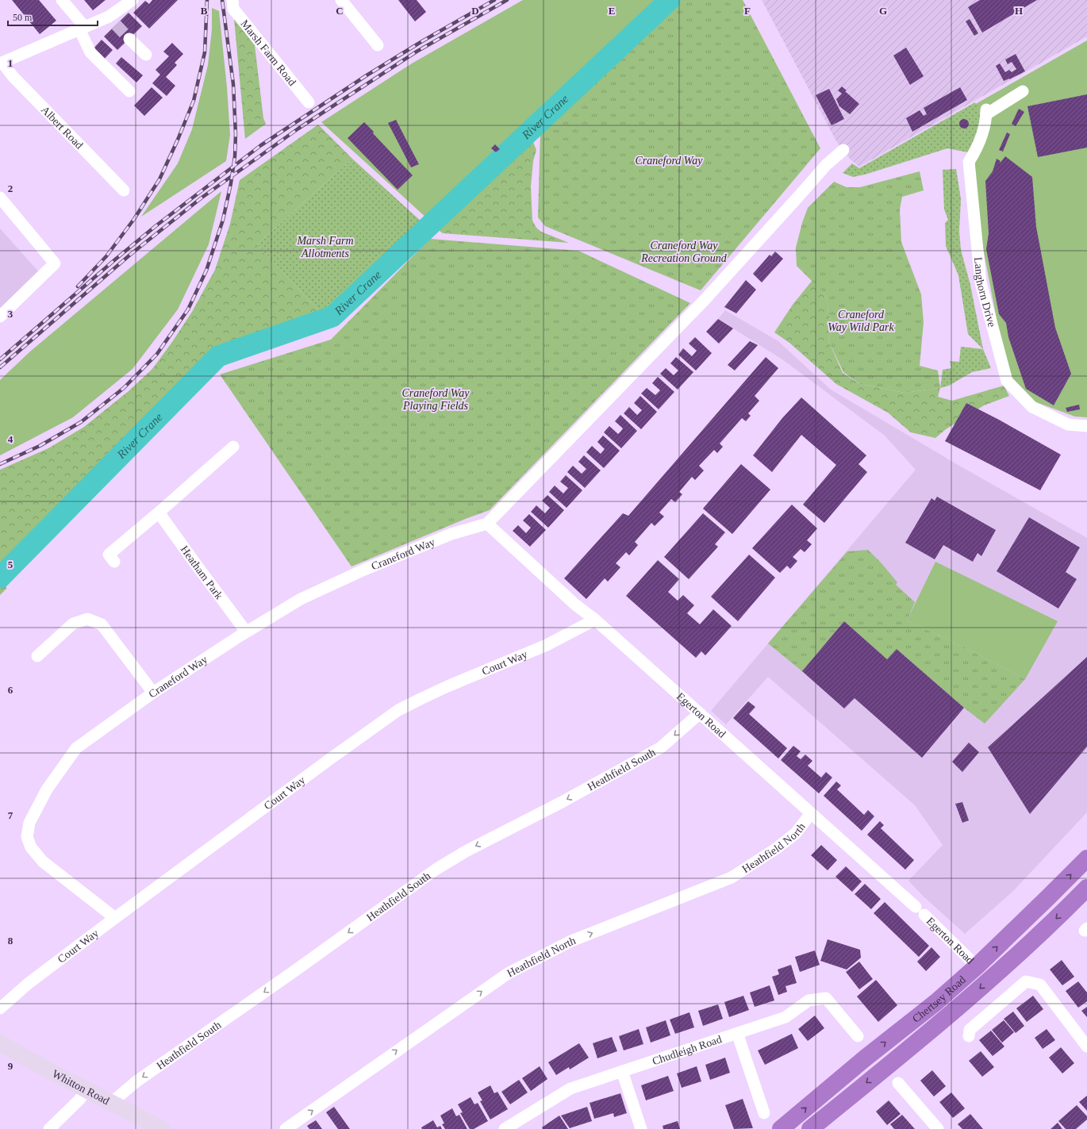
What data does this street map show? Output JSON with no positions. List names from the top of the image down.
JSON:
{
  "streets": {
    "highway": ["Chertsey Road"],
    "main road": ["Whitton Road"],
    "street": [
      "Marsh Farm Road",
      "Albert Road",
      "Langhorn Drive",
      "Craneford Way",
      "Heatham Park",
      "Court Way",
      "Egerton Road",
      "Heathfield South",
      "Heathfield North",
      "Chudleigh Road"
    ]
  },
  "crossings": [
    ["Craneford Way", "Heatham Park"],
    ["Craneford Way", "Court Way"],
    ["Craneford Way", "Egerton Road"],
    ["Court Way", "Egerton Road"],
    ["Egerton Road", "Heathfield South"],
    ["Egerton Road", "Heathfield North"],
    ["Egerton Road", "Chertsey Road"],
    ["Heathfield South", "Whitton Road"]
  ],
  "one_way": ["Heathfield South", "Heathfield North"],
  "water": ["River Crane"],
  "parks": [
    "Craneford Way",
    "Marsh Farm Allotments",
    "Craneford Way Recreation Ground",
    "Craneford Way Wild Park",
    "Craneford Way Playing Fields"
  ],
  "scale_bar": "50 m",
  "grid": {
    "columns": [
      "B",
      "C",
      "D",
      "E",
      "F",
      "G",
      "H"
    ],
    "rows": [
      "1",
      "2",
      "3",
      "4",
      "5",
      "6",
      "7",
      "8",
      "9"
    ]
  }
}
